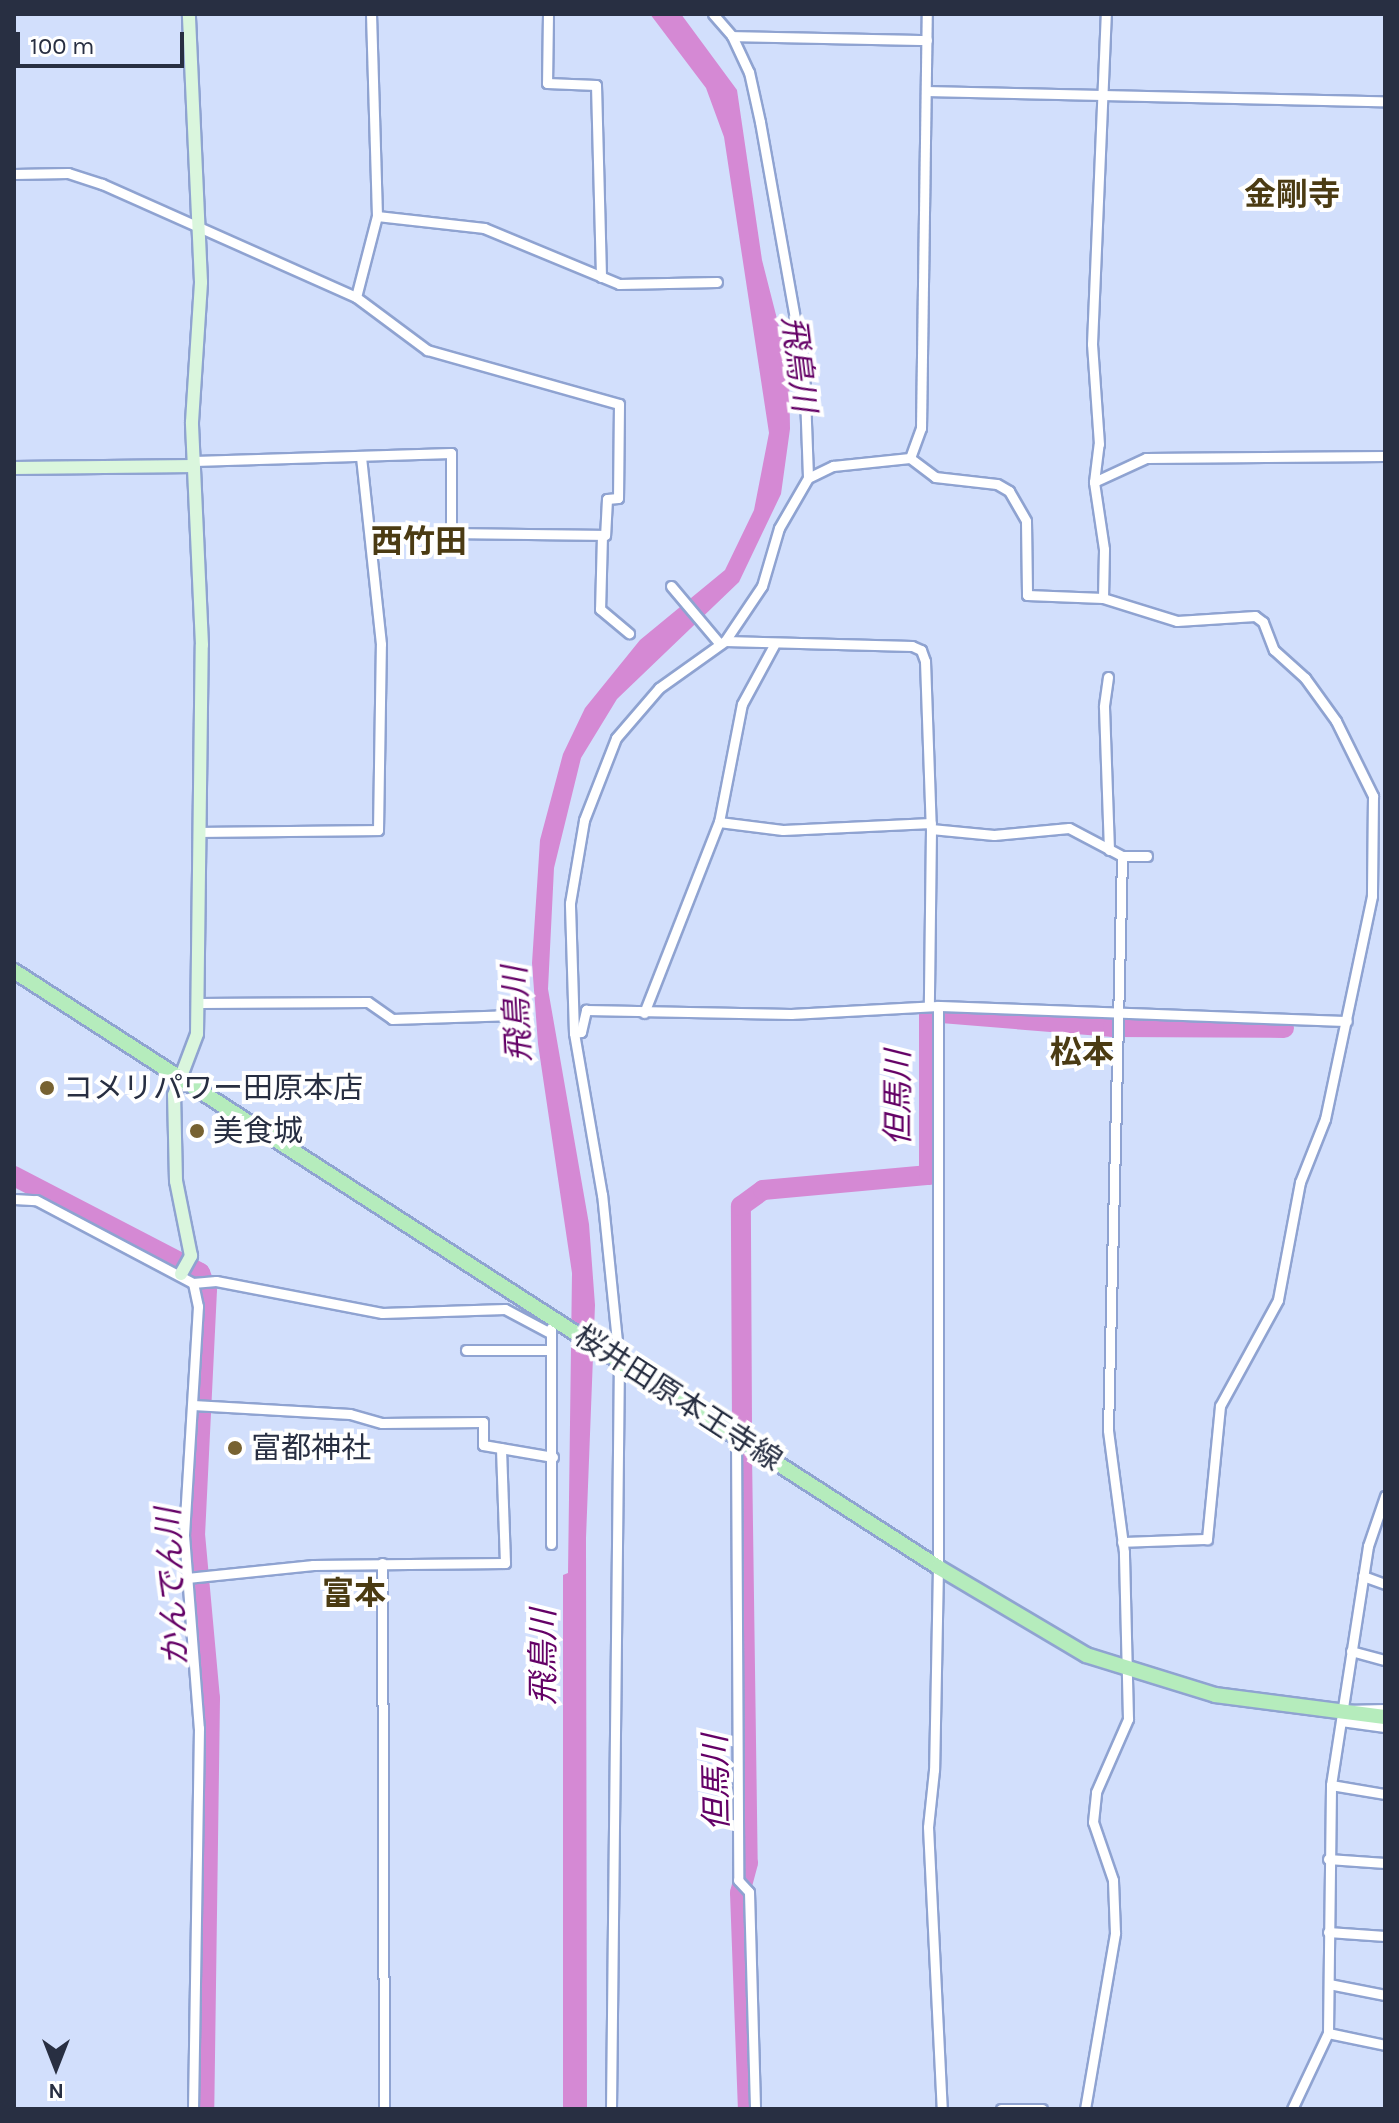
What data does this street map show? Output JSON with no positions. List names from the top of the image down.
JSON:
{
  "streets": {
    "main road": ["桜井田原本王寺線"]
  },
  "districts": [
    "金剛寺",
    "西竹田",
    "松本",
    "富本"
  ],
  "water": ["飛鳥川", "但馬川", "かんでん川"],
  "places": ["コメリパワー田原本店", "美食城", "富都神社"],
  "scale_bar": "100 m",
  "north": "bottom"
}
